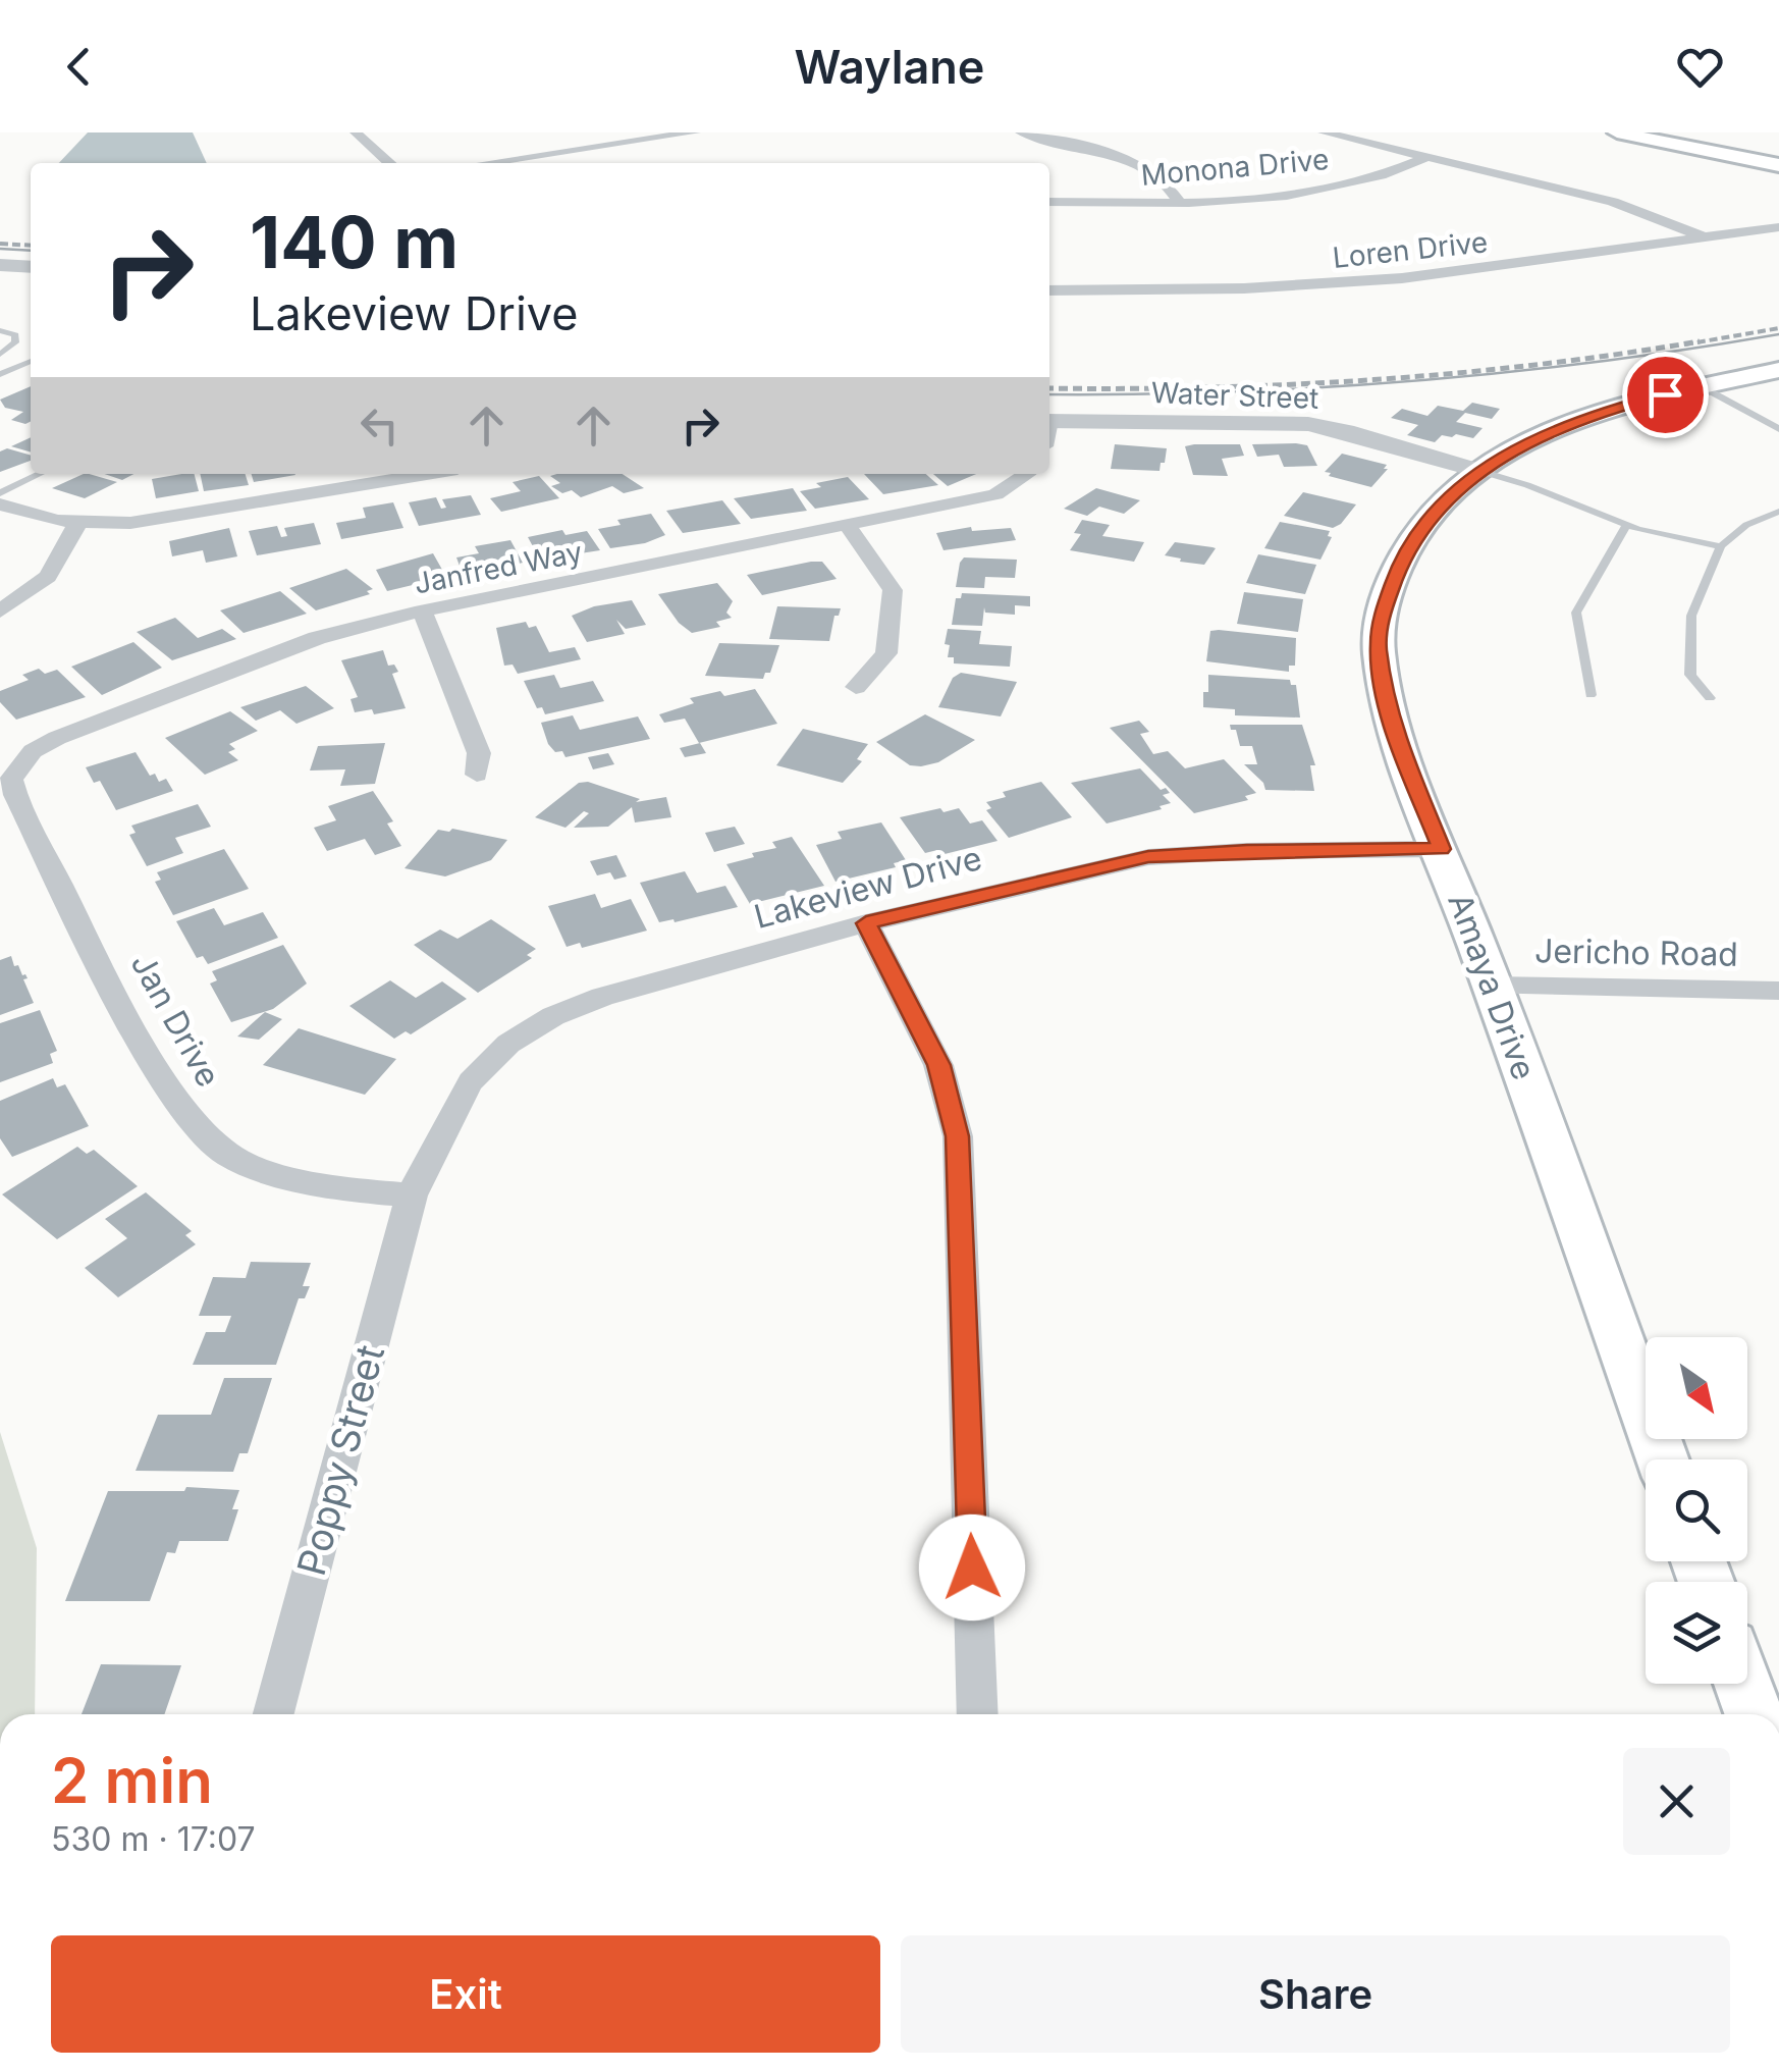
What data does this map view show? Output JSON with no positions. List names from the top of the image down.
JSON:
{
  "streets": {
    "main road": ["Amaya Drive"],
    "street": [
      "Monona Drive",
      "Loren Drive",
      "Water Street",
      "Janfred Way",
      "Lakeview Drive",
      "Jericho Road",
      "Jan Drive",
      "Poppy Street"
    ]
  },
  "crossings": [
    ["Water Street", "Amaya Drive"],
    ["Janfred Way", "Jan Drive"],
    ["Lakeview Drive", "Amaya Drive"],
    ["Lakeview Drive", "Jan Drive"],
    ["Lakeview Drive", "Poppy Street"],
    ["Jericho Road", "Amaya Drive"],
    ["Jan Drive", "Poppy Street"]
  ],
  "north": "bottom right",
  "page": {
    "header": "Waylane",
    "turn": ["140 m", "Lakeview Drive"],
    "heading": ["2 min", "530 m · 17:07"],
    "buttons": ["Exit", "Share"]
  }
}
